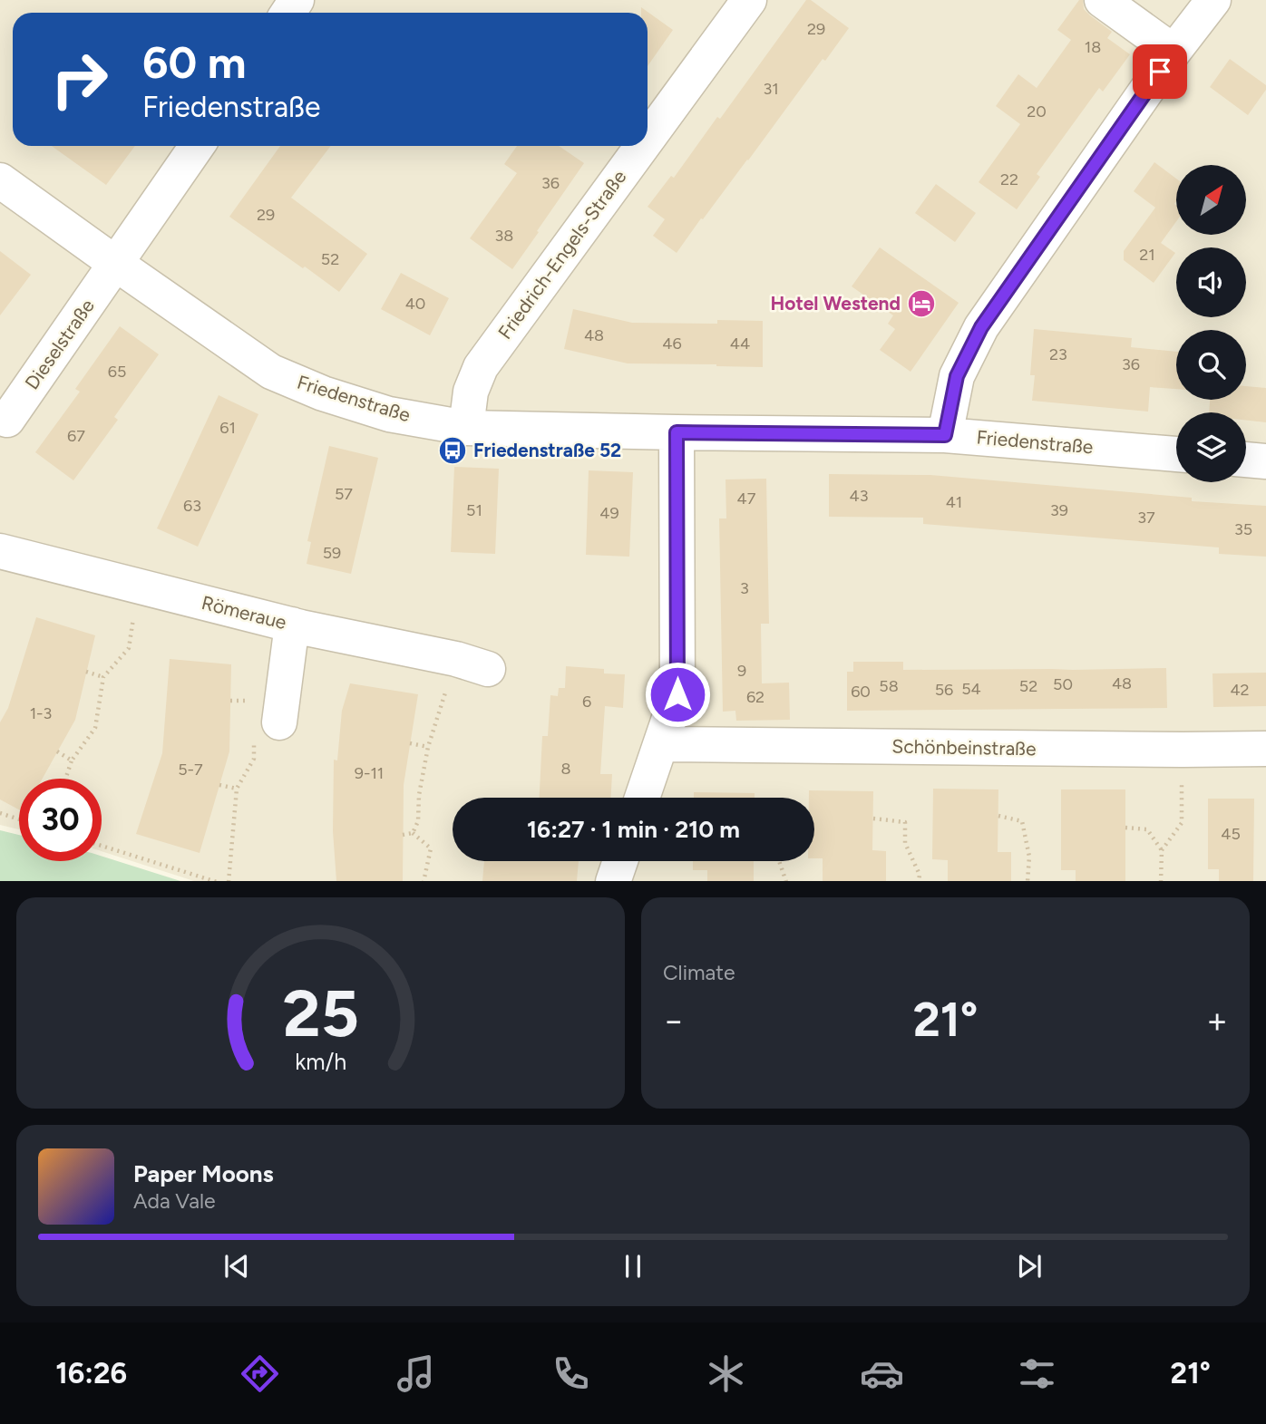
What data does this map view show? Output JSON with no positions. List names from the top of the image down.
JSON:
{
  "streets": {
    "street": [
      "Friedrich-Engels-Straße",
      "Dieselstraße",
      "Friedenstraße",
      "Römeraue",
      "Schönbeinstraße"
    ]
  },
  "crossings": [
    ["Friedrich-Engels-Straße", "Friedenstraße"],
    ["Dieselstraße", "Friedenstraße"]
  ],
  "places": {
    "hotel": ["Hotel Westend"],
    "bus stop": ["Friedenstraße 52"]
  },
  "house_numbers": [
    "29",
    "18",
    "31",
    "20",
    "22",
    "36",
    "29",
    "38",
    "21",
    "52",
    "40",
    "48",
    "46",
    "44",
    "23",
    "36",
    "65",
    "61",
    "67",
    "57",
    "43",
    "47",
    "41",
    "63",
    "51",
    "39",
    "49",
    "37",
    "35",
    "59",
    "3",
    "9",
    "48",
    "50",
    "58",
    "52",
    "54",
    "56",
    "42",
    "60",
    "62",
    "6",
    "1-3",
    "8",
    "5-7",
    "9-11",
    "45"
  ],
  "north": "top right",
  "page": {
    "turn": ["60 m", "Friedenstraße"],
    "limit": "30",
    "trip": "16:27 · 1 min · 210 m",
    "tile": "Climate",
    "heat": ["−", "21°", "+"],
    "song": ["Paper Moons", "Ada Vale"],
    "tabs": ["16:26", "21°"],
    "gauge": ["25", "km/h"]
  }
}
